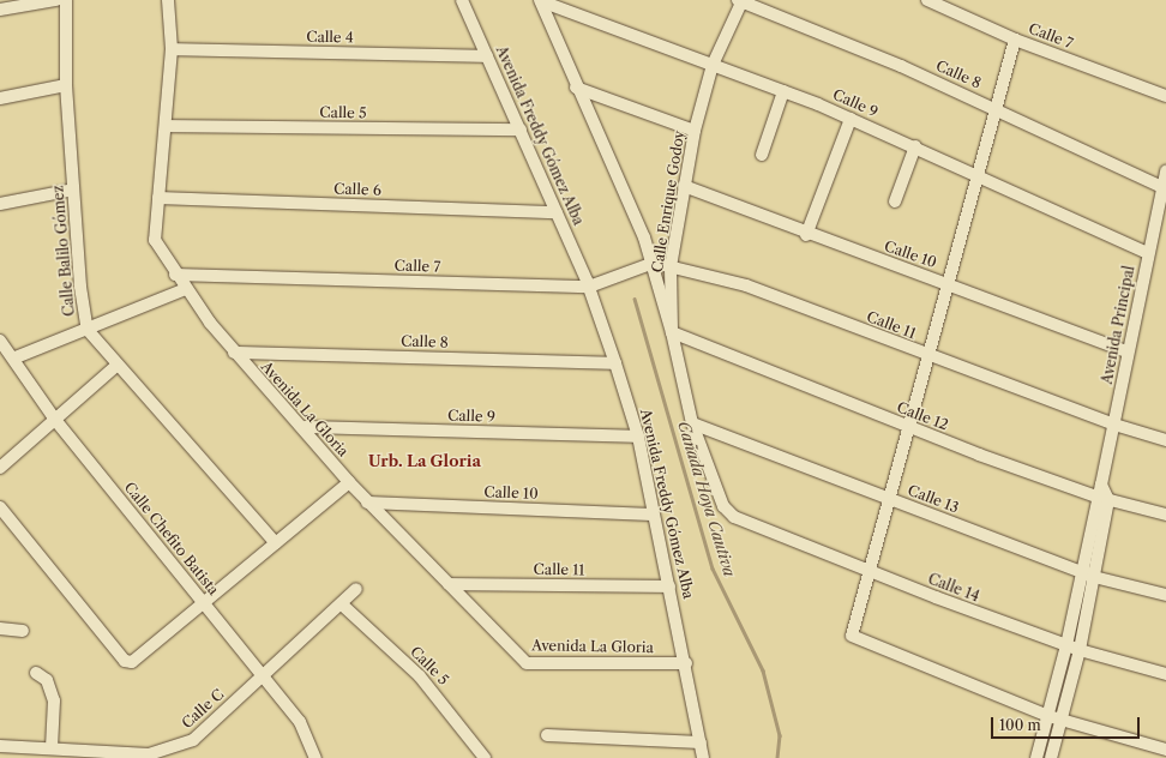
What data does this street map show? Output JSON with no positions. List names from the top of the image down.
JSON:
{
  "streets": {
    "street": [
      "Calle 7",
      "Calle 4",
      "Calle 8",
      "Calle 9",
      "Calle 5",
      "Avenida Freddy Gómez Alba",
      "Calle 6",
      "Calle Enrique Godoy",
      "Calle Balilo Gómez",
      "Calle 10",
      "Calle 11",
      "Avenida Principal",
      "Avenida La Gloria",
      "Calle 12",
      "Calle 13",
      "Calle Chefito Batista",
      "Calle 14",
      "Calle C"
    ]
  },
  "crossings": [
    ["Calle 7", "Avenida Freddy Gómez Alba"],
    ["Calle 7", "Calle 11"],
    ["Calle 7", "Avenida La Gloria"],
    ["Calle 4", "Avenida Freddy Gómez Alba"],
    ["Calle 4", "Avenida La Gloria"],
    ["Calle 8", "Avenida Freddy Gómez Alba"],
    ["Calle 8", "Calle Enrique Godoy"],
    ["Calle 8", "Avenida Principal"],
    ["Calle 8", "Avenida La Gloria"],
    ["Calle 9", "Avenida Freddy Gómez Alba"],
    ["Calle 9", "Calle Enrique Godoy"],
    ["Calle 9", "Avenida Principal"],
    ["Calle 9", "Avenida La Gloria"],
    ["Calle 5", "Avenida Freddy Gómez Alba"],
    ["Calle 5", "Avenida La Gloria"],
    ["Calle 5", "Calle C"],
    ["Avenida Freddy Gómez Alba", "Calle 6"],
    ["Avenida Freddy Gómez Alba", "Calle 10"],
    ["Avenida Freddy Gómez Alba", "Calle 11"],
    ["Avenida Freddy Gómez Alba", "Avenida La Gloria"],
    ["Calle 6", "Avenida La Gloria"],
    ["Calle Enrique Godoy", "Calle 10"],
    ["Calle Enrique Godoy", "Calle 11"],
    ["Calle Enrique Godoy", "Calle 12"],
    ["Calle Enrique Godoy", "Calle 13"],
    ["Calle Enrique Godoy", "Calle 14"],
    ["Calle 10", "Avenida Principal"],
    ["Calle 10", "Avenida La Gloria"],
    ["Calle 11", "Avenida Principal"],
    ["Calle 11", "Avenida La Gloria"],
    ["Avenida Principal", "Calle 12"],
    ["Avenida Principal", "Calle 13"],
    ["Avenida Principal", "Calle 14"],
    ["Calle Chefito Batista", "Calle C"]
  ],
  "districts": ["Urb. La Gloria"],
  "water": ["Cañada Hoya Cautiva"],
  "scale_bar": "100 m"
}
